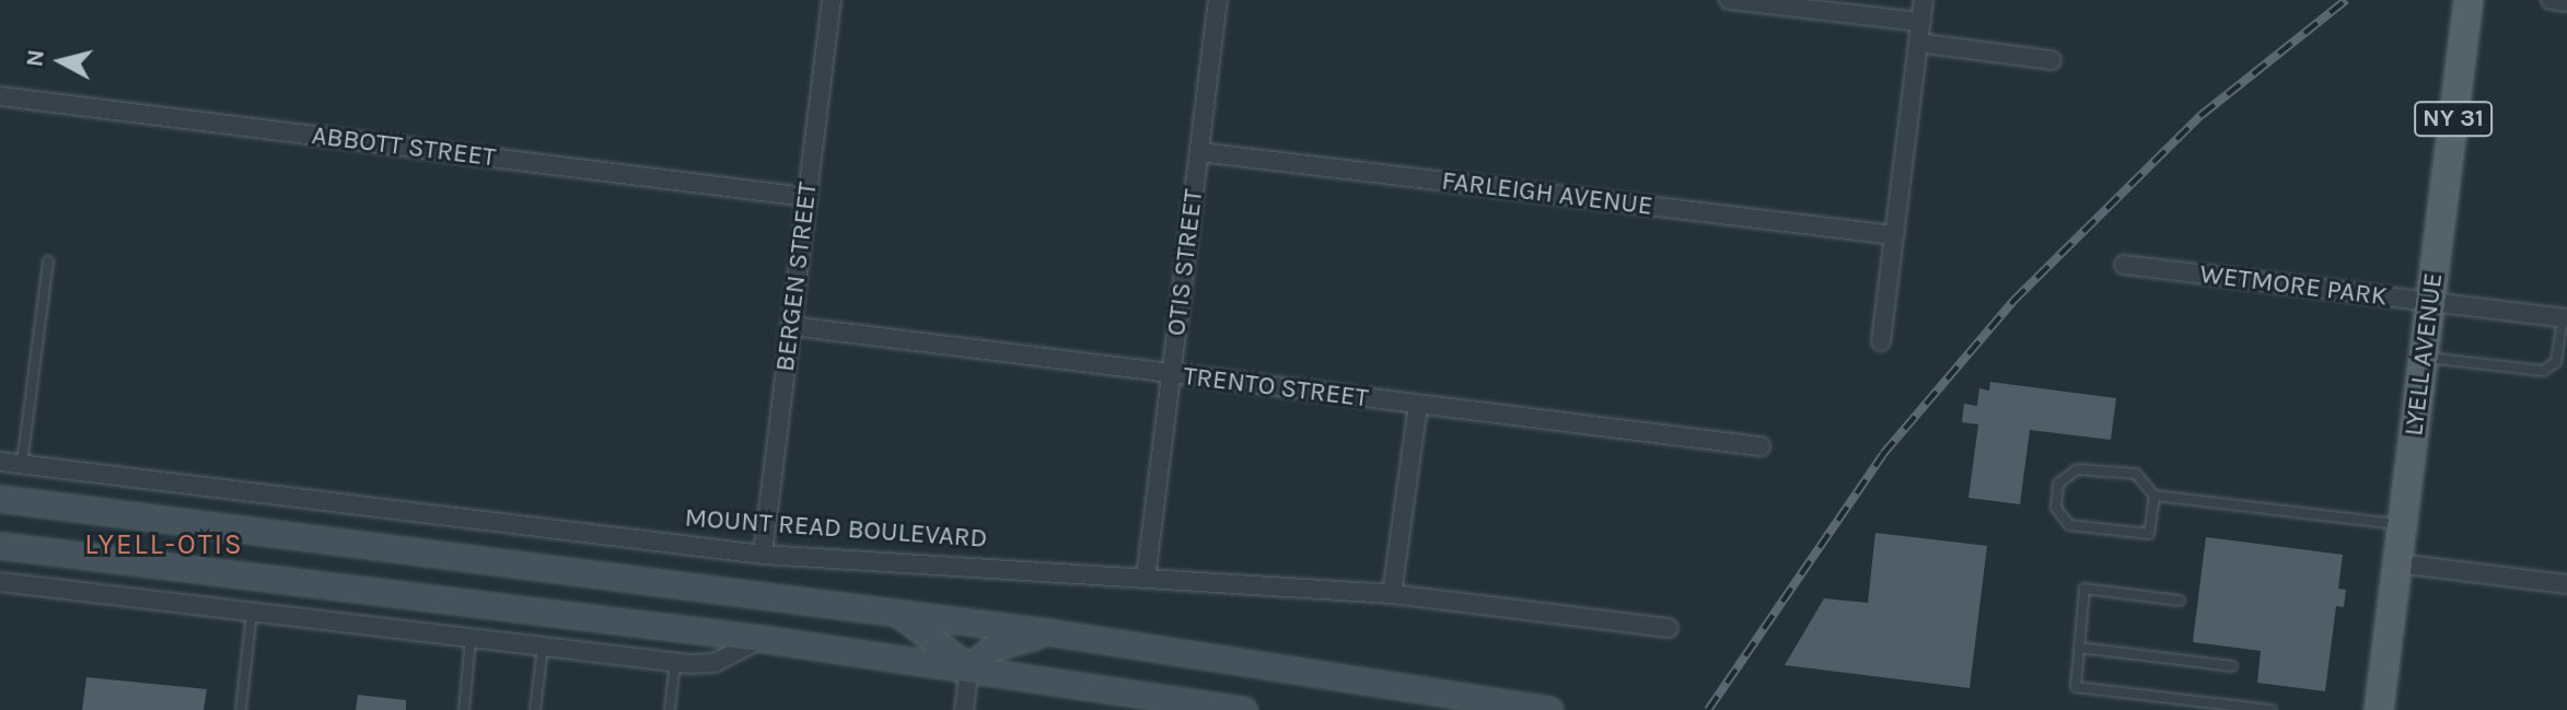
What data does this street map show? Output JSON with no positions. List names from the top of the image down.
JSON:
{
  "streets": {
    "main road": ["NY 31", "LYELL AVENUE"],
    "street": [
      "ABBOTT STREET",
      "FARLEIGH AVENUE",
      "OTIS STREET",
      "BERGEN STREET",
      "WETMORE PARK",
      "TRENTO STREET",
      "MOUNT READ BOULEVARD"
    ]
  },
  "crossings": [
    ["ABBOTT STREET", "BERGEN STREET"],
    ["FARLEIGH AVENUE", "OTIS STREET"],
    ["OTIS STREET", "TRENTO STREET"],
    ["OTIS STREET", "MOUNT READ BOULEVARD"],
    ["BERGEN STREET", "TRENTO STREET"],
    ["BERGEN STREET", "MOUNT READ BOULEVARD"],
    ["WETMORE PARK", "LYELL AVENUE"]
  ],
  "districts": ["LYELL-OTIS"],
  "north": "left"
}
